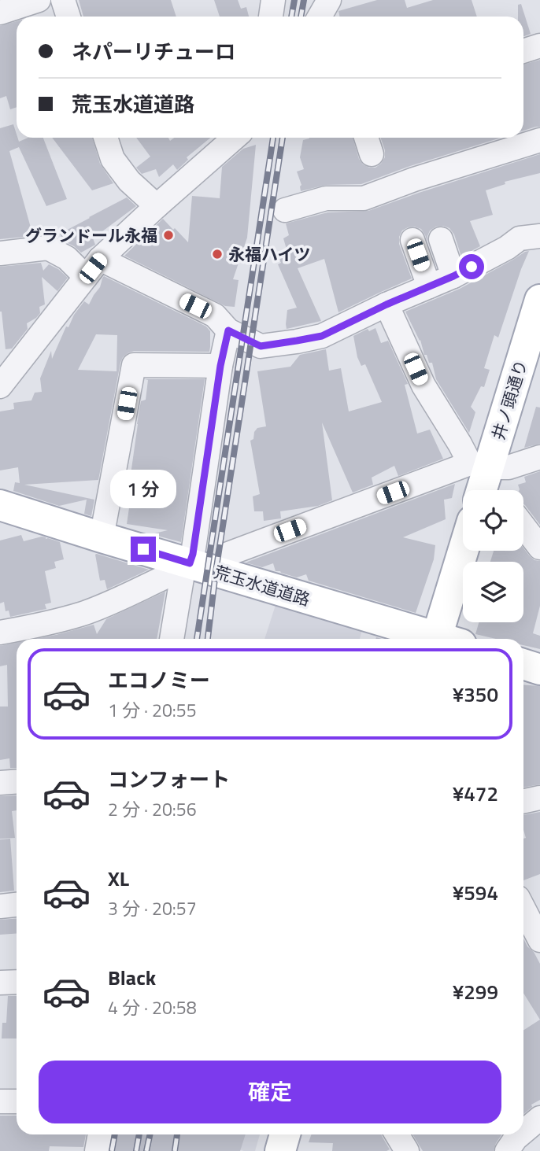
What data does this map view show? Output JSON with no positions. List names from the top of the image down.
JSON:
{
  "streets": {
    "main road": ["井ノ頭通り", "荒玉水道道路"]
  },
  "places": ["グランドール永福", "永福ハイツ"],
  "page": {
    "banner": ["ネパーリチューロ", "荒玉水道道路"],
    "bubble": "1 分",
    "list": [
      {
        "name": "エコノミー",
        "note": "1 分 · 20:55",
        "value": "¥350"
      },
      {
        "name": "コンフォート",
        "note": "2 分 · 20:56",
        "value": "¥472"
      },
      {
        "name": "XL",
        "note": "3 分 · 20:57",
        "value": "¥594"
      },
      {
        "name": "Black",
        "note": "4 分 · 20:58",
        "value": "¥299"
      }
    ],
    "buttons": "確定"
  }
}
